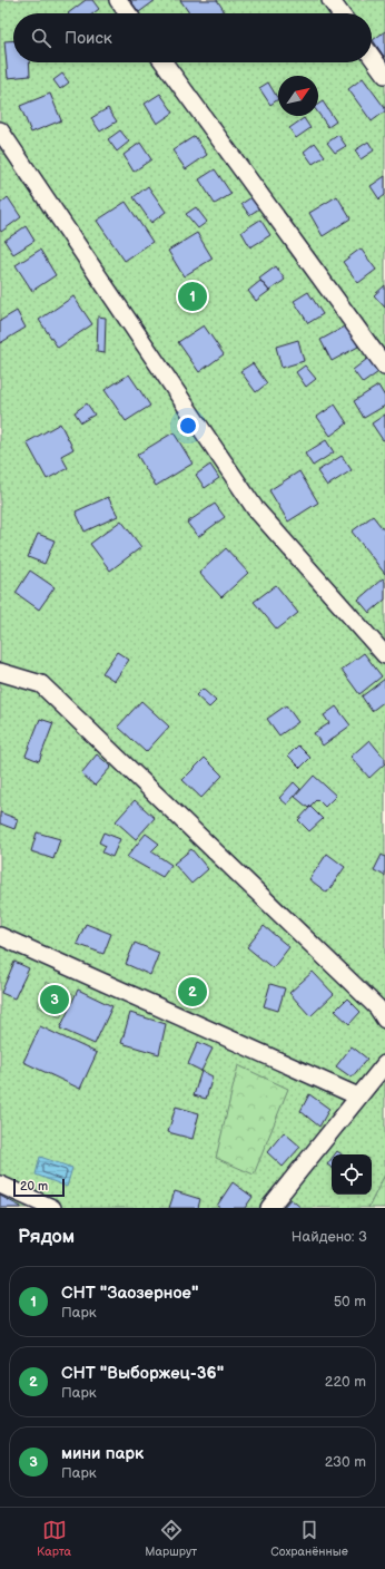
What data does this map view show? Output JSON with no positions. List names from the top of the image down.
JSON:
{
  "scale_bar": "20 m",
  "north": "top right",
  "page": {
    "search": "Поиск",
    "pins": ["1", "2", "3"],
    "scale": "20 m",
    "heading": ["Рядом", "Найдено: 3"],
    "list": [
      {
        "mark": "1",
        "name": "СНТ \"Заозерное\"",
        "note": "Парк",
        "value": "50 m"
      },
      {
        "mark": "2",
        "name": "СНТ \"Выборжец-36\"",
        "note": "Парк",
        "value": "220 m"
      },
      {
        "mark": "3",
        "name": "мини парк",
        "note": "Парк",
        "value": "230 m"
      }
    ],
    "nav": ["Карта", "Маршрут", "Сохранённые"]
  }
}
